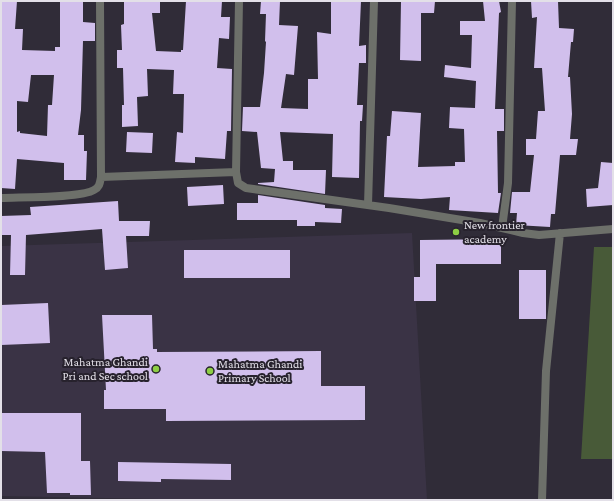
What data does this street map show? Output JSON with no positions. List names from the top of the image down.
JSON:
{
  "places": ["New frontier academy", "Mahatma Ghandi Pri and Sec school", "Mahatma Ghandi Primary School"]
}
